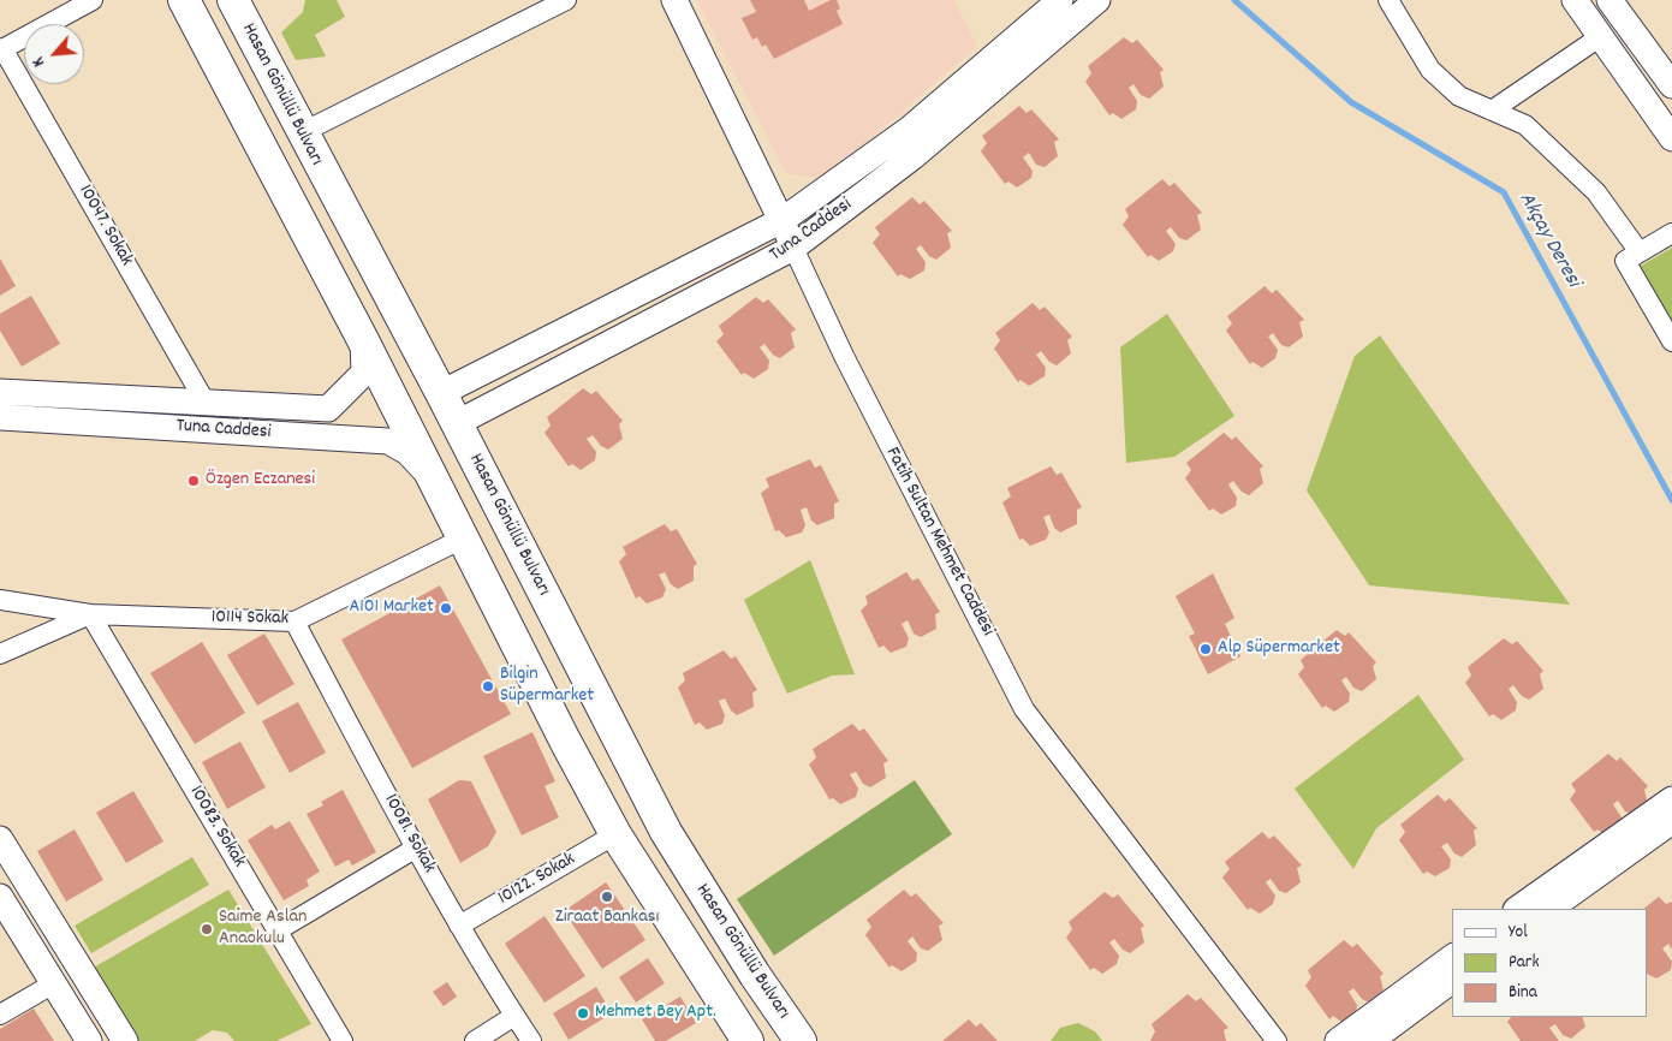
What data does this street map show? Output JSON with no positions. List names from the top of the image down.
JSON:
{
  "streets": {
    "main road": ["Hasan Gönüllü Bulvarı"],
    "street": [
      "10047. Sokak",
      "Tuna Caddesi",
      "Fatih Sultan Mehmet Caddesi",
      "10114 Sokak",
      "10083. Sokak",
      "10081. Sokak",
      "10122. Sokak"
    ]
  },
  "crossings": [
    ["Hasan Gönüllü Bulvarı", "Tuna Caddesi"],
    ["10047. Sokak", "Tuna Caddesi"],
    ["Tuna Caddesi", "Fatih Sultan Mehmet Caddesi"],
    ["10114 Sokak", "10083. Sokak"],
    ["10114 Sokak", "10081. Sokak"],
    ["10081. Sokak", "10122. Sokak"]
  ],
  "water": ["Akçay Deresi"],
  "places": [
    "Özgen Eczanesi",
    "A101 Market",
    "Alp Süpermarket",
    "Bilgin Süpermarket",
    "Ziraat Bankası",
    "Saime Aslan Anaokulu",
    "Mehmet Bey Apt."
  ],
  "legend": ["Yol", "Park", "Bina"],
  "north": "bottom left"
}
